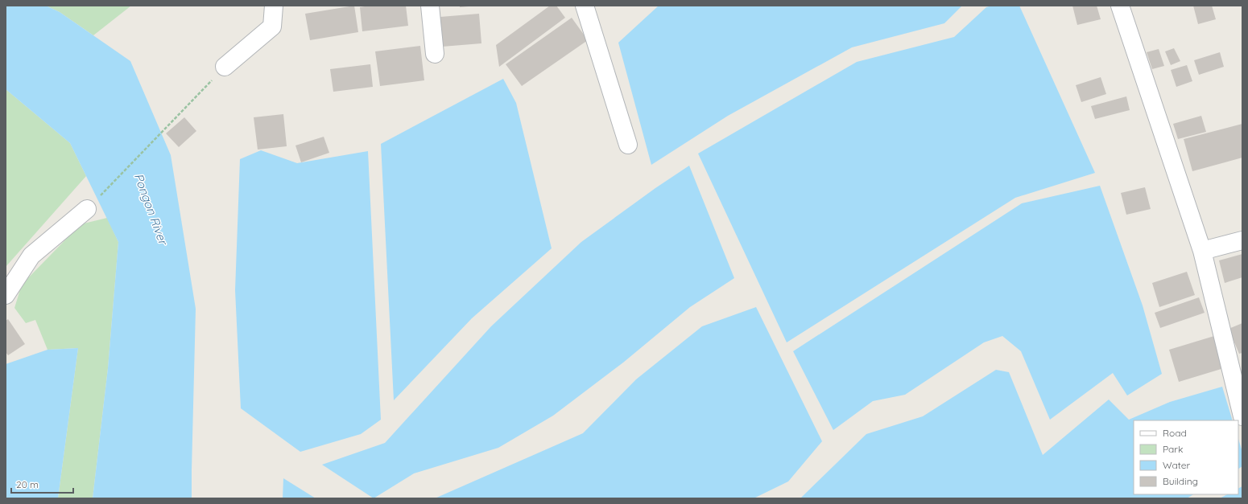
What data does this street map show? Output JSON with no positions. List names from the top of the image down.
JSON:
{
  "water": ["Pongon River"],
  "legend": [
    "Road",
    "Park",
    "Water",
    "Building"
  ],
  "scale_bar": "20 m"
}
